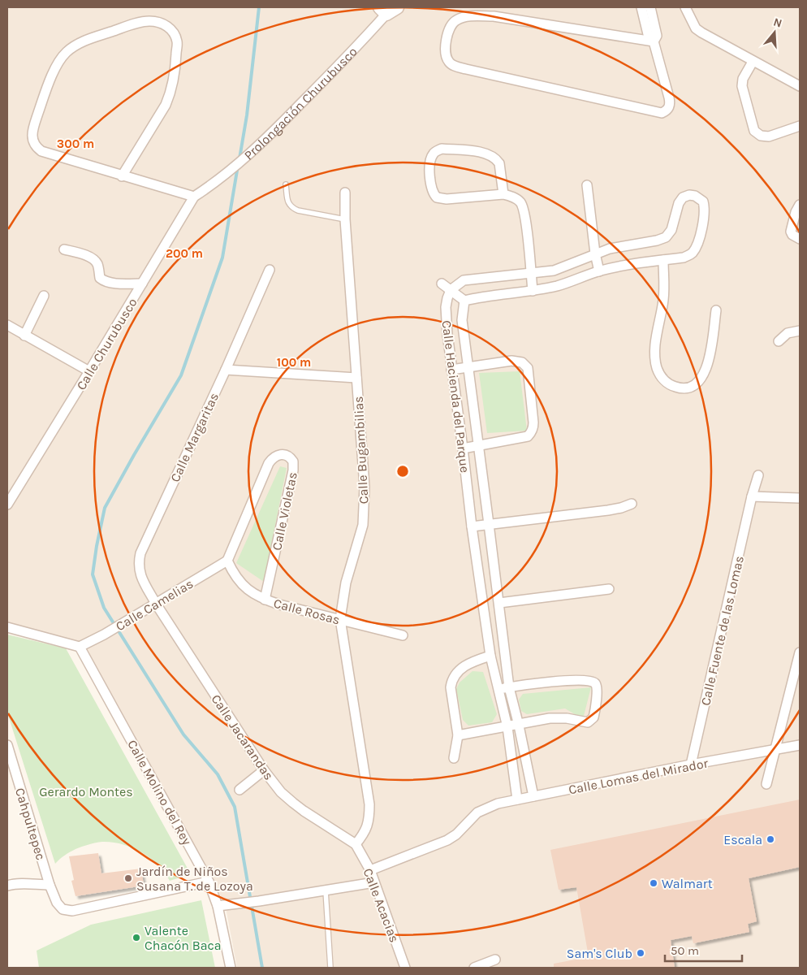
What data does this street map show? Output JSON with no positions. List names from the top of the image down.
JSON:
{
  "streets": {
    "street": [
      "Prolongación Churubusco",
      "Calle Churubusco",
      "Calle Hacienda del Parque",
      "Calle Margaritas",
      "Calle Bugambilias",
      "Calle Violetas",
      "Calle Camelias",
      "Calle Rosas",
      "Calle Fuente de las Lomas",
      "Calle Jacarandas",
      "Calle Lomas del Mirador",
      "Calle Molino del Rey",
      "Cahpultepec",
      "Calle Acacias"
    ]
  },
  "crossings": [
    ["Prolongación Churubusco", "Calle Churubusco"],
    ["Calle Hacienda del Parque", "Calle Lomas del Mirador"],
    ["Calle Margaritas", "Calle Camelias"],
    ["Calle Margaritas", "Calle Jacarandas"],
    ["Calle Bugambilias", "Calle Rosas"],
    ["Calle Bugambilias", "Calle Jacarandas"],
    ["Calle Bugambilias", "Calle Acacias"],
    ["Calle Violetas", "Calle Camelias"],
    ["Calle Violetas", "Calle Rosas"],
    ["Calle Camelias", "Calle Rosas"],
    ["Calle Camelias", "Calle Jacarandas"],
    ["Calle Camelias", "Calle Molino del Rey"],
    ["Calle Fuente de las Lomas", "Calle Lomas del Mirador"],
    ["Calle Jacarandas", "Calle Acacias"],
    ["Calle Lomas del Mirador", "Calle Acacias"],
    ["Calle Molino del Rey", "Cahpultepec"]
  ],
  "parks": ["Gerardo Montes"],
  "places": [
    "Escala",
    "Jardín de Niños Susana T. de Lozoya",
    "Walmart",
    "Valente Chacón Baca",
    "Sam's Club"
  ],
  "scale_bar": "50 m",
  "north": "top",
  "rings": ["300 m", "200 m", "100 m"]
}
